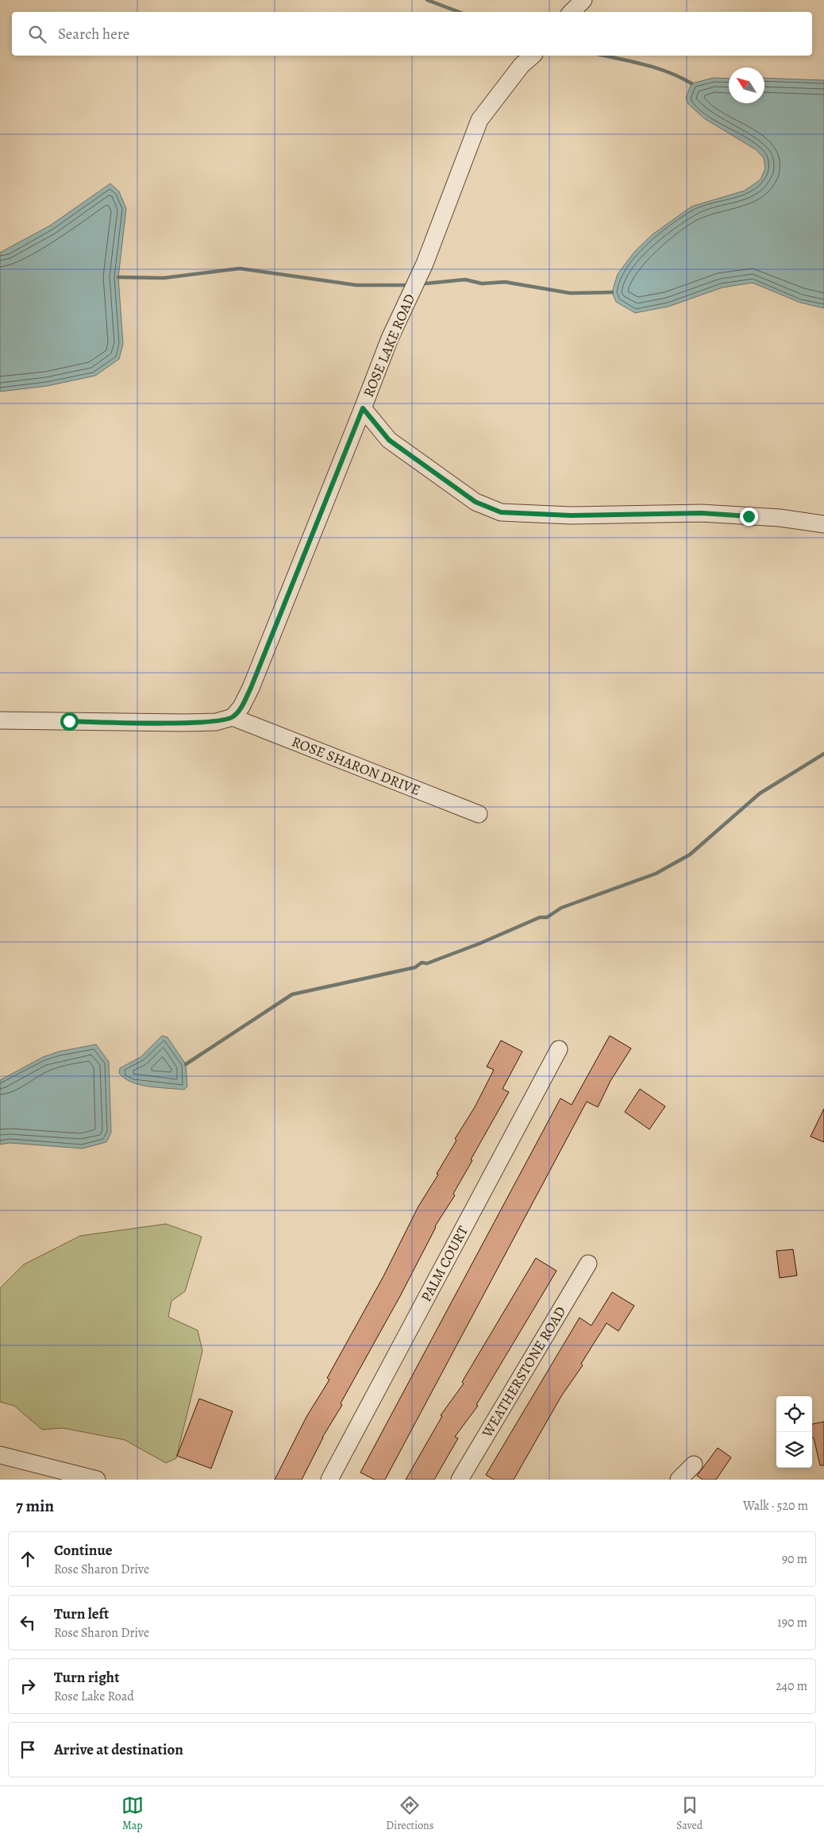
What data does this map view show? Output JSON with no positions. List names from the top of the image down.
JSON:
{
  "streets": {
    "street": [
      "ROSE LAKE ROAD",
      "ROSE SHARON DRIVE",
      "PALM COURT",
      "WEATHERSTONE ROAD"
    ]
  },
  "north": "top left",
  "page": {
    "search": "Search here",
    "heading": ["7 min", "Walk · 520 m"],
    "list": [
      ["Continue", "Rose Sharon Drive", "90 m"],
      ["Turn left", "Rose Sharon Drive", "190 m"],
      ["Turn right", "Rose Lake Road", "240 m"],
      "Arrive at destination"
    ],
    "nav": ["Map", "Directions", "Saved"]
  }
}
